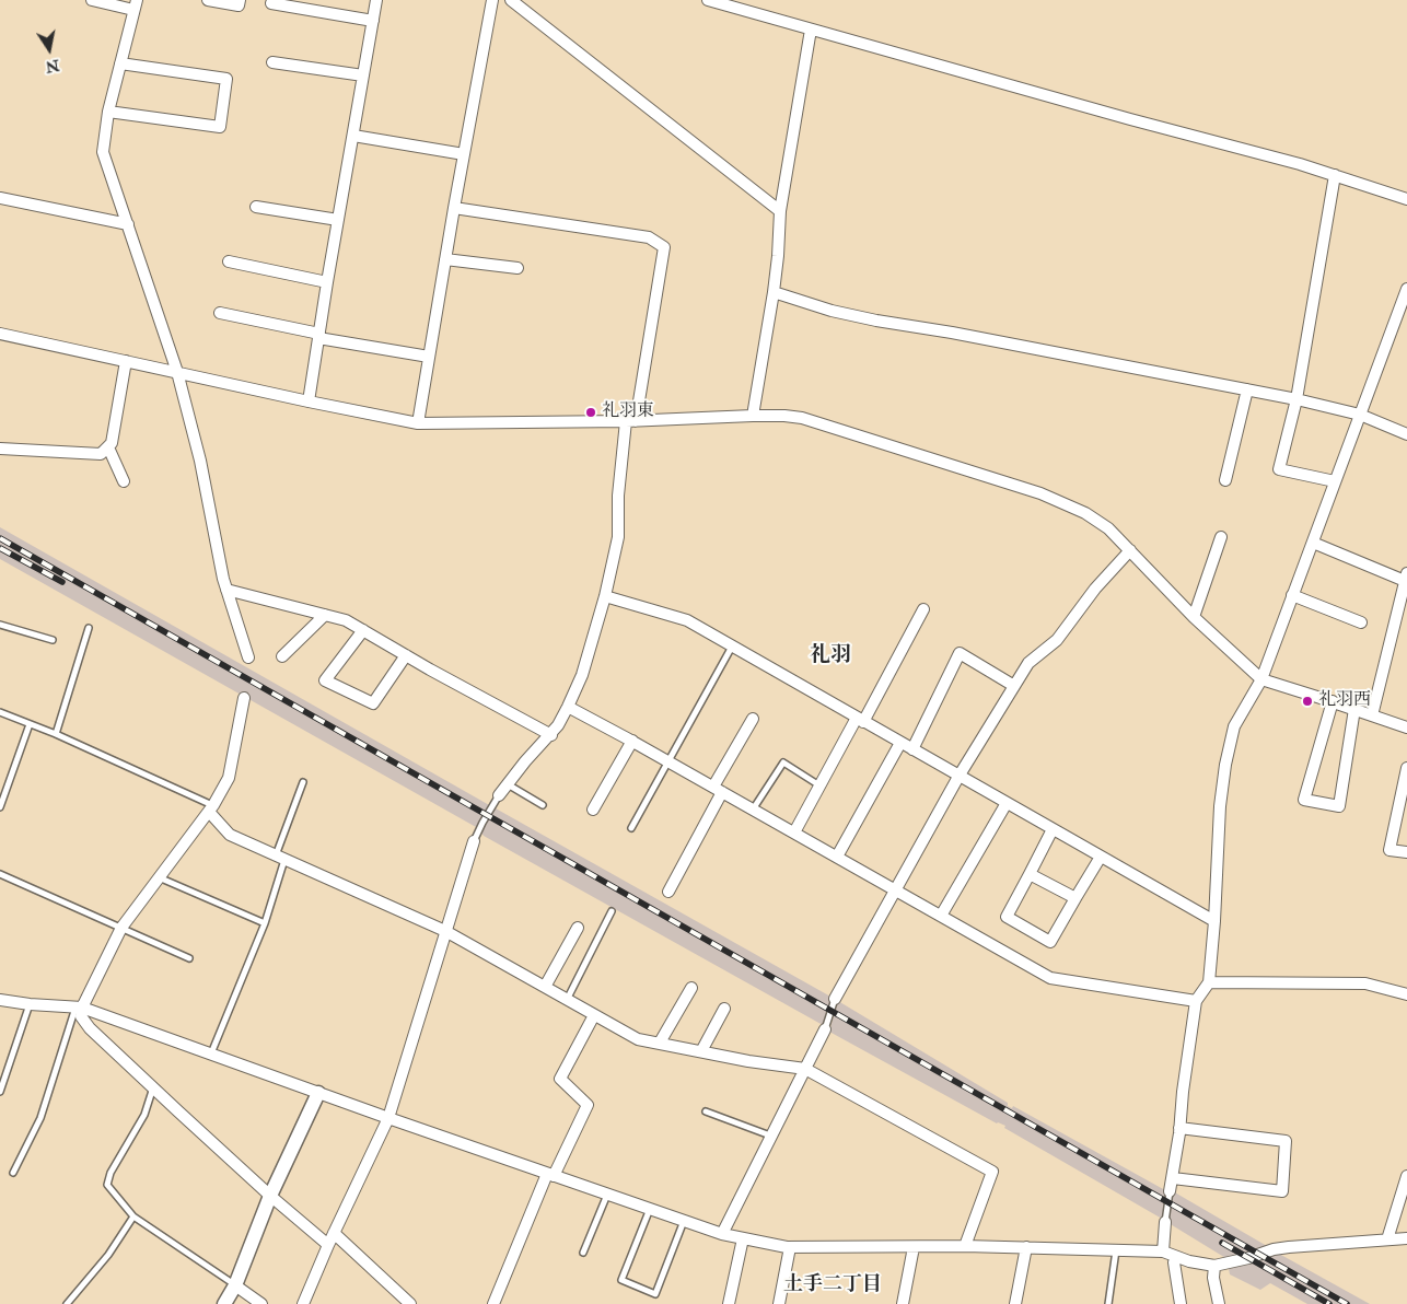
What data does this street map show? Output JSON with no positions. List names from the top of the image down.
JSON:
{
  "districts": ["礼羽", "土手二丁目"],
  "places": ["礼羽東", "礼羽西"],
  "north": "bottom"
}
